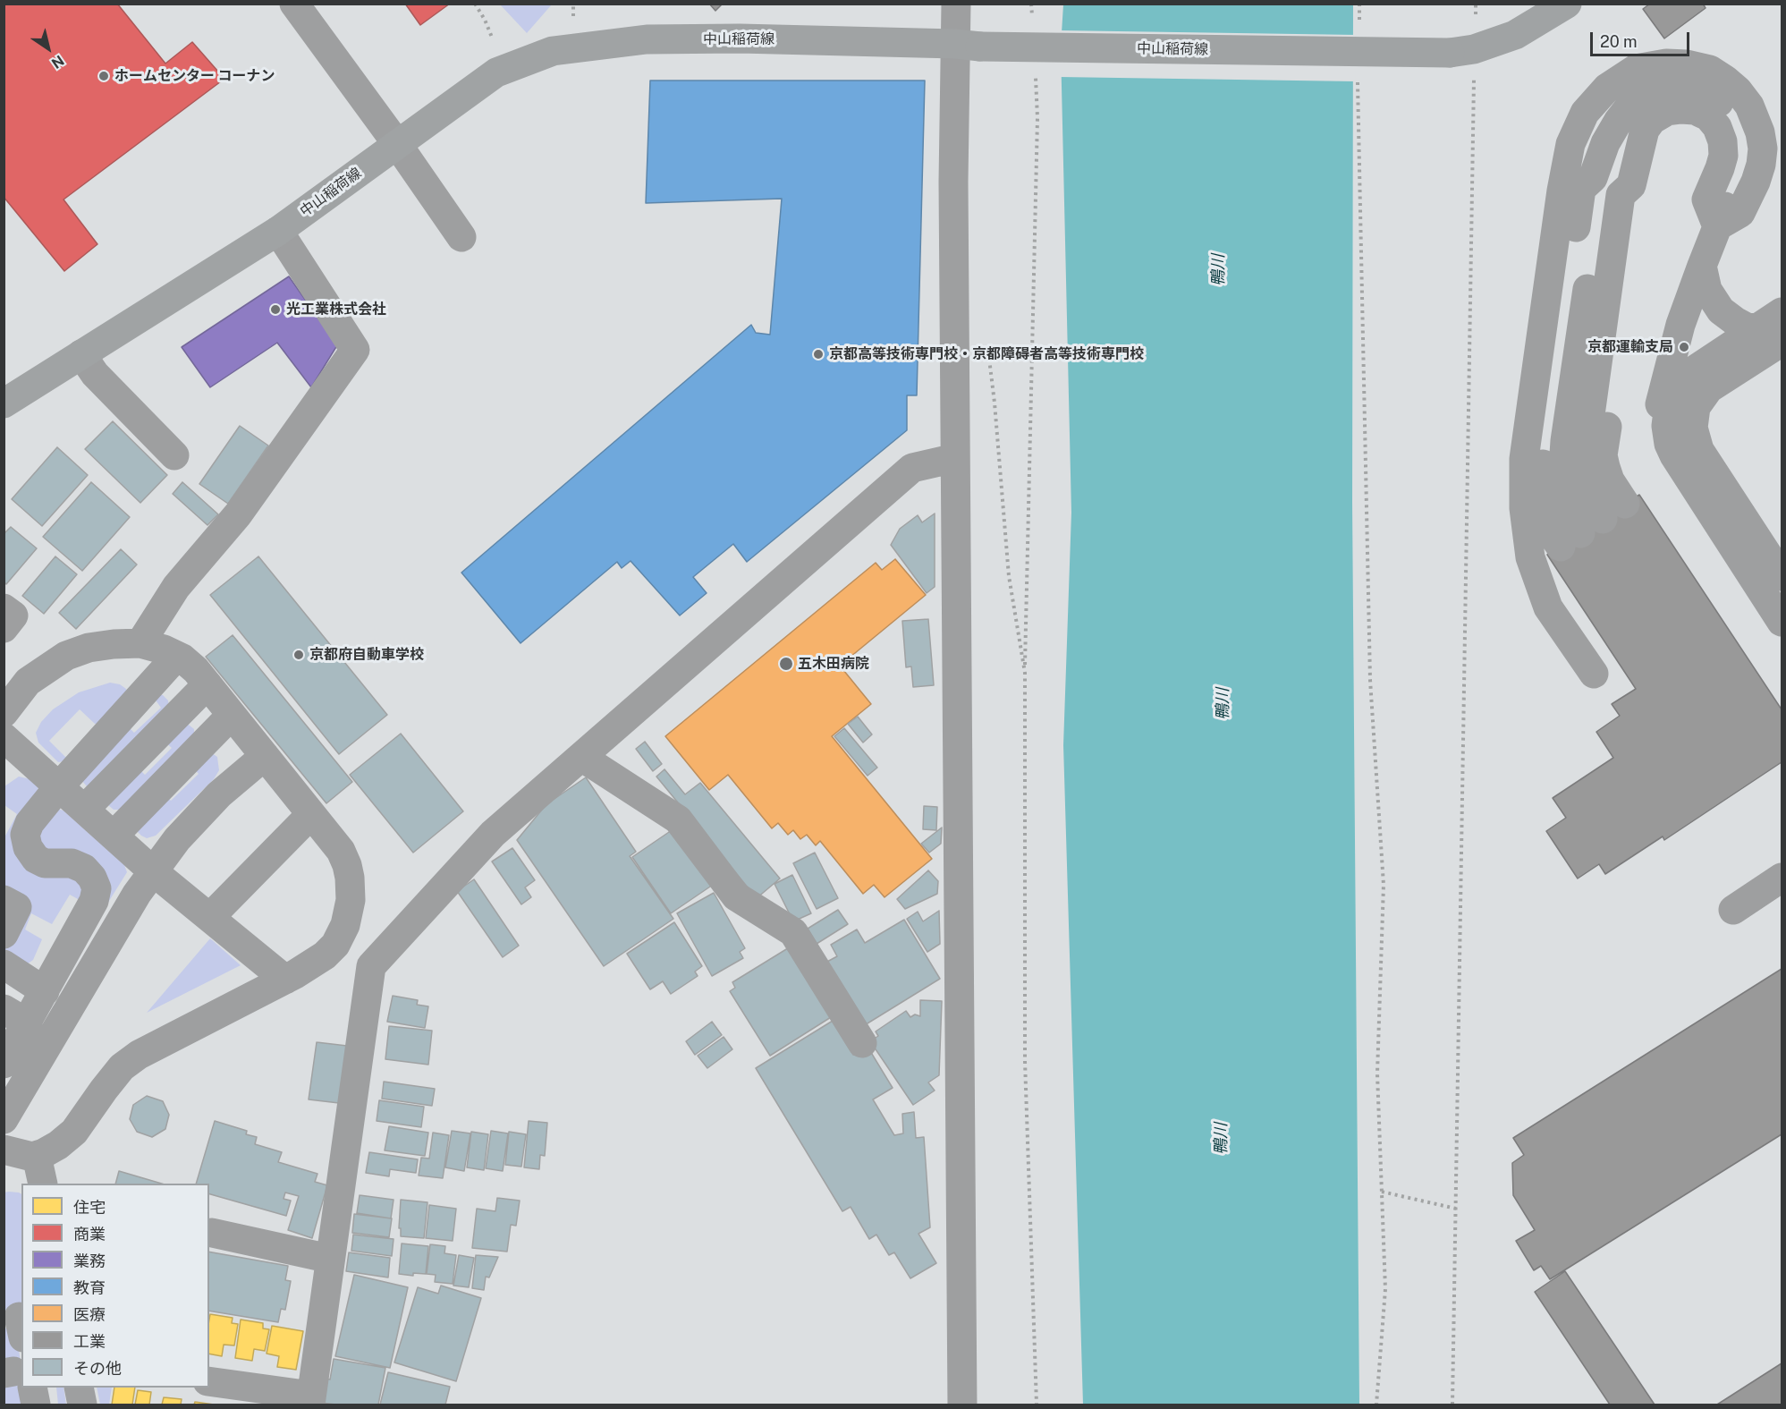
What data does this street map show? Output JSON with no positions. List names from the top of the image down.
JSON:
{
  "streets": {
    "main road": ["中山稲荷線"]
  },
  "water": ["鴨川"],
  "places": [
    "ホームセンター コーナン",
    "光工業株式会社",
    "京都運輸支局",
    "京都高等技術専門校・京都障碍者高等技術専門校",
    "京都府自動車学校",
    "五木田病院"
  ],
  "legend": [
    "住宅",
    "商業",
    "業務",
    "教育",
    "医療",
    "工業",
    "その他"
  ],
  "scale_bar": "20 m",
  "north": "bottom right"
}
